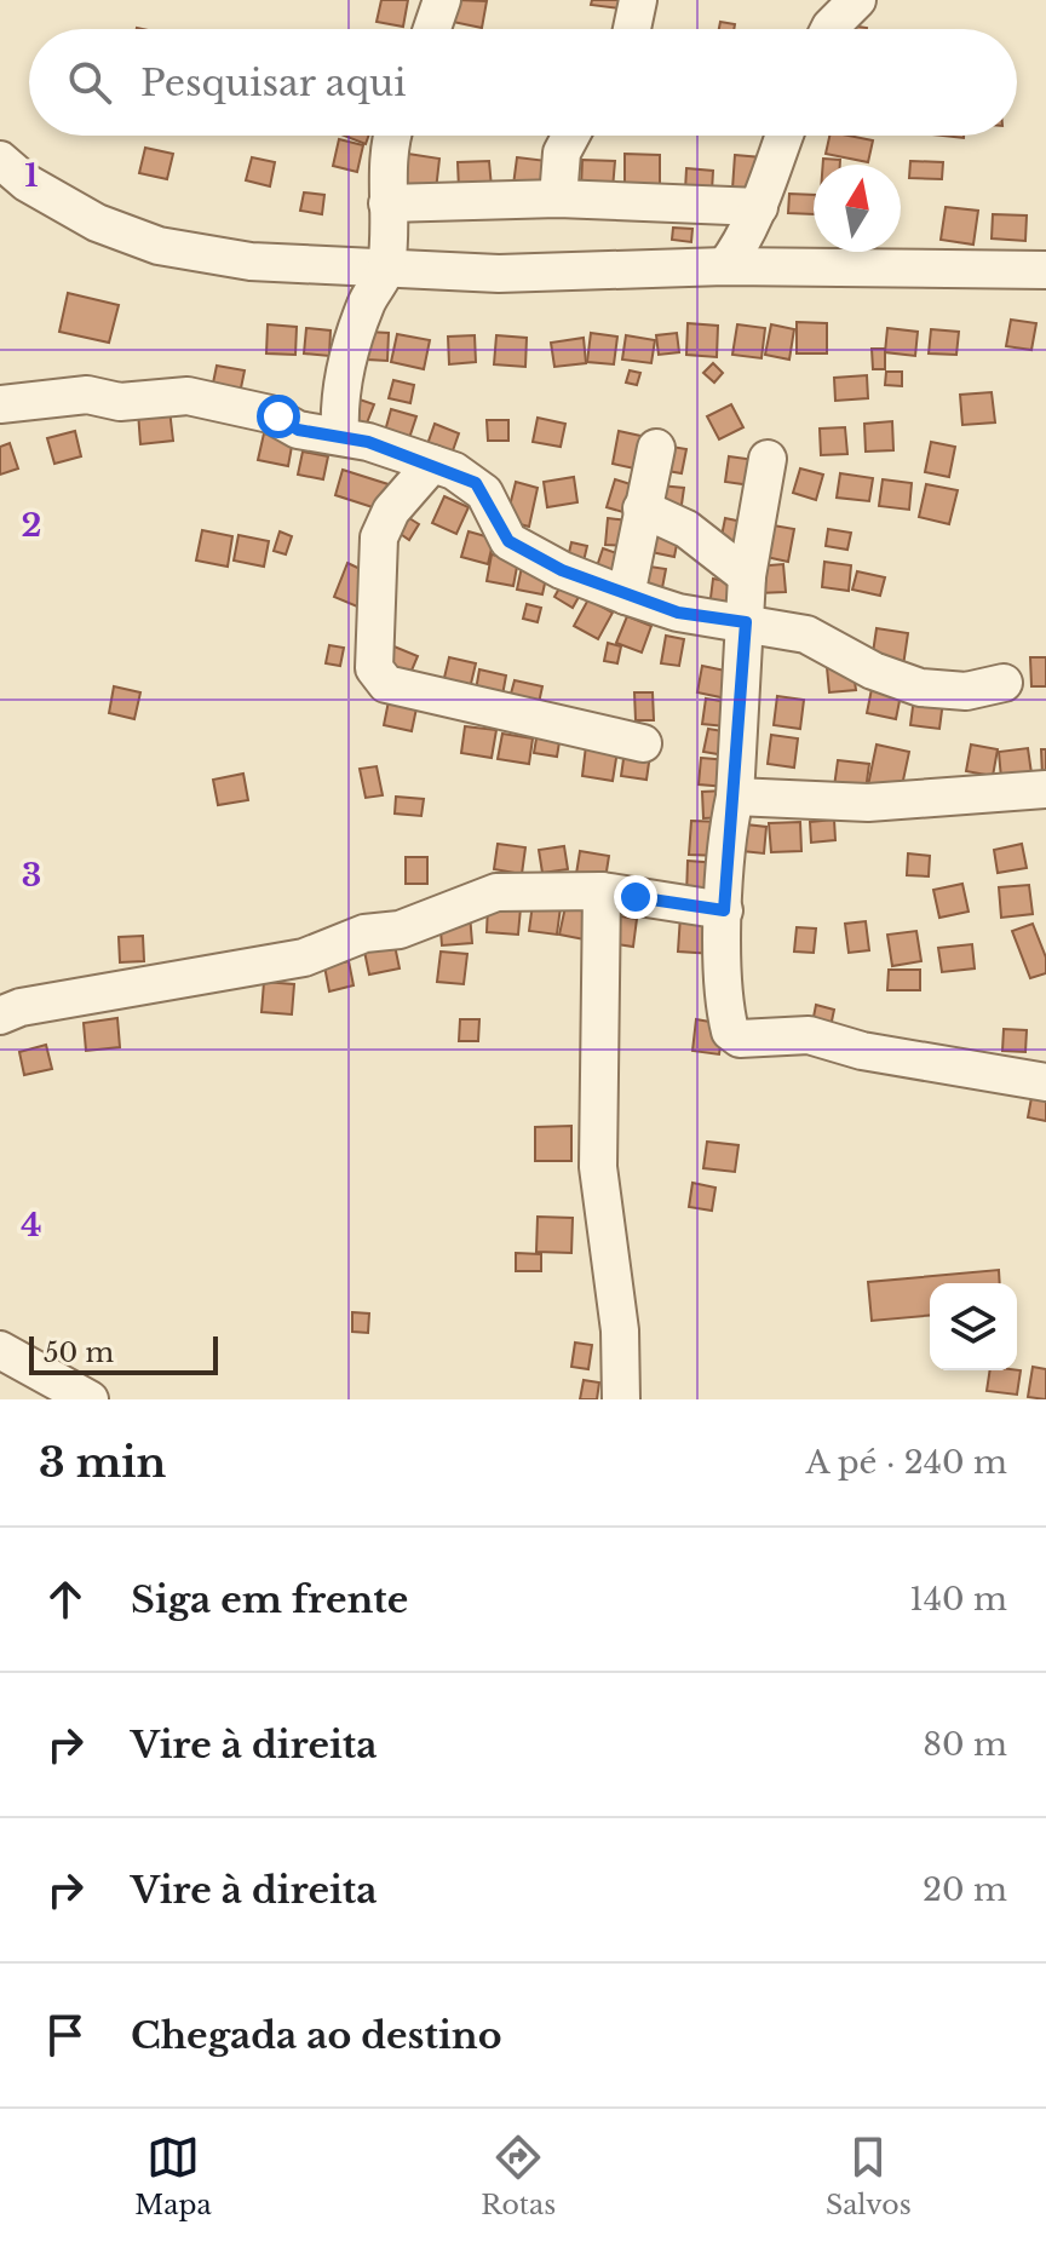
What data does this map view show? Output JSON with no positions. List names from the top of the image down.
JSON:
{
  "scale_bar": "50 m",
  "north": "top",
  "page": {
    "search": "Pesquisar aqui",
    "scale": "50 m",
    "heading": ["3 min", "A pé · 240 m"],
    "list": [
      ["Siga em frente", "140 m"],
      ["Vire à direita", "80 m"],
      ["Vire à direita", "20 m"],
      "Chegada ao destino"
    ],
    "nav": ["Mapa", "Rotas", "Salvos"]
  },
  "grid": {
    "rows": [
      "1",
      "2",
      "3",
      "4"
    ]
  }
}
